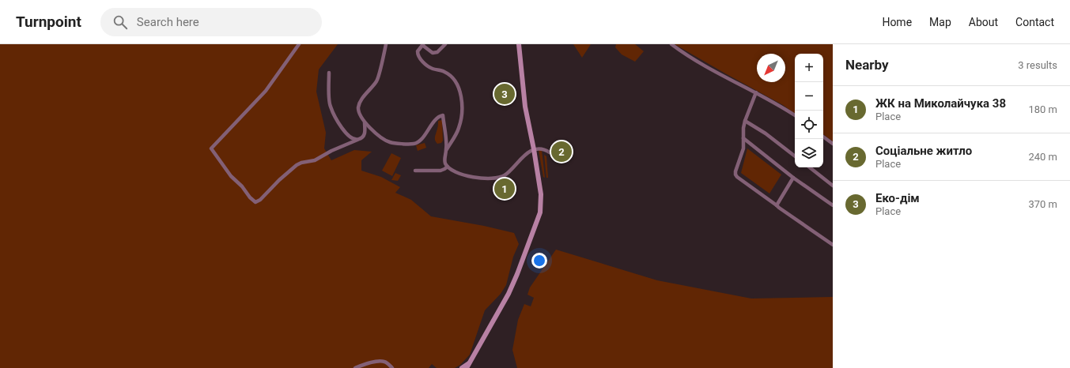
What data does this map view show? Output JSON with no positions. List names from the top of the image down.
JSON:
{
  "north": "bottom left",
  "page": {
    "header": "Turnpoint",
    "search": "Search here",
    "nav": [
      "Home",
      "Map",
      "About",
      "Contact"
    ],
    "heading": ["Nearby", "3 results"],
    "map_buttons": ["+", "−"],
    "pins": ["3", "2", "1"],
    "list": [
      {
        "mark": "1",
        "name": "ЖК на Миколайчука 38",
        "note": "Place",
        "value": "180 m"
      },
      {
        "mark": "2",
        "name": "Соціальне житло",
        "note": "Place",
        "value": "240 m"
      },
      {
        "mark": "3",
        "name": "Еко-дім",
        "note": "Place",
        "value": "370 m"
      }
    ]
  }
}
